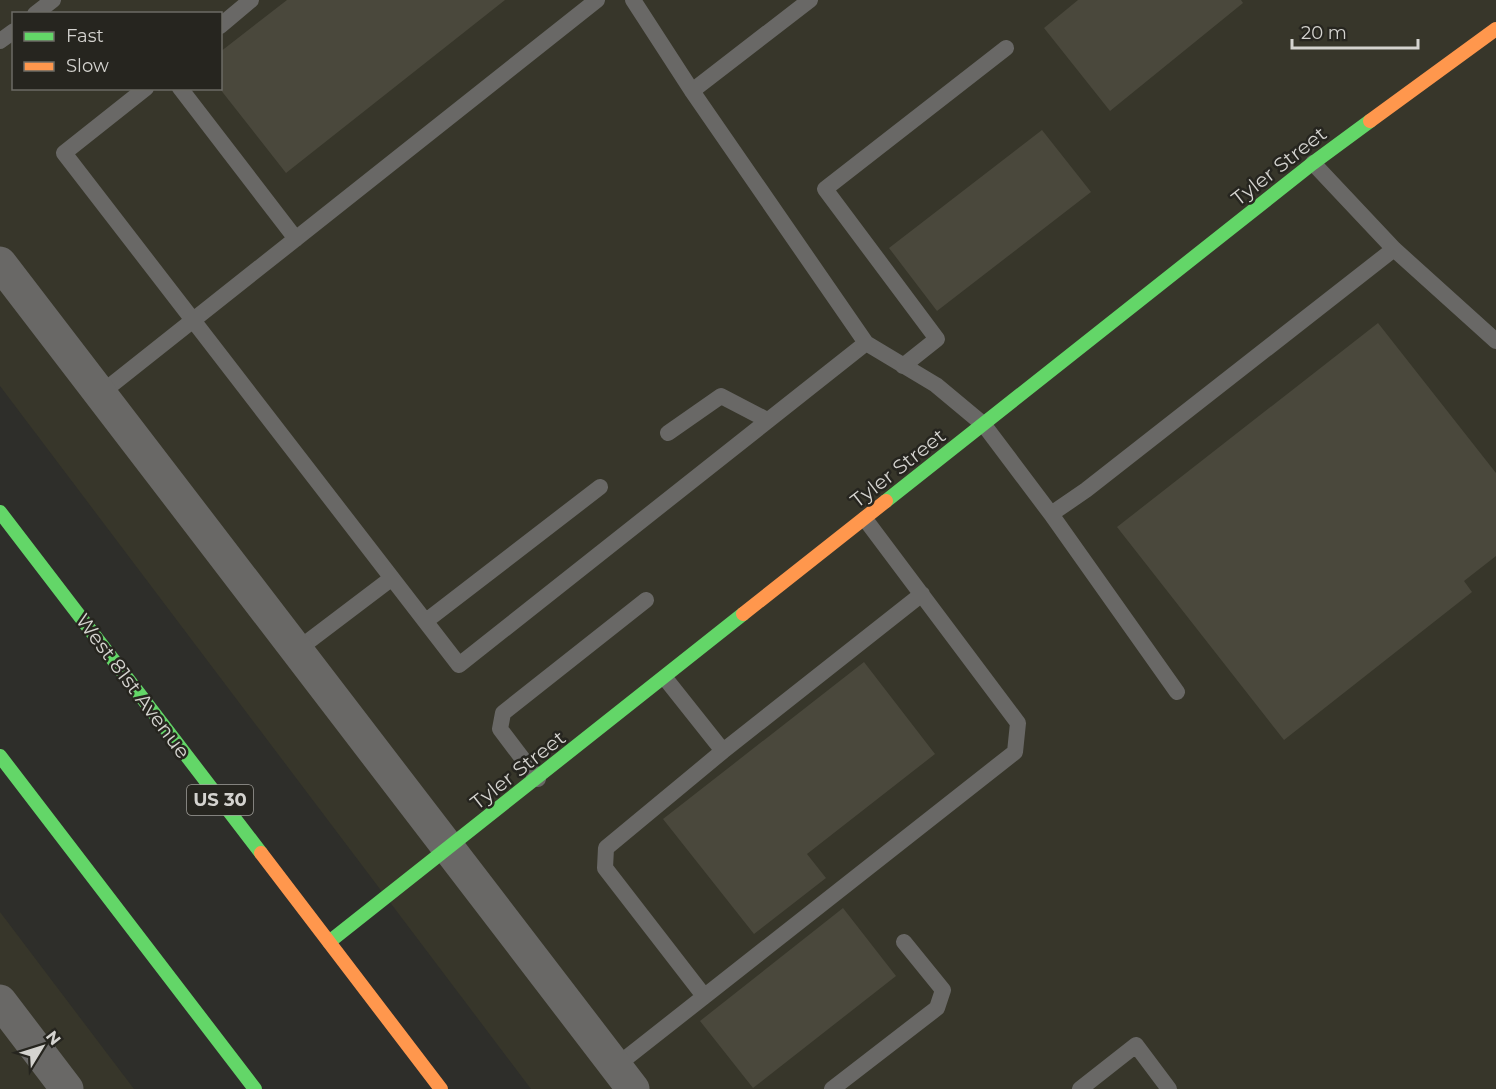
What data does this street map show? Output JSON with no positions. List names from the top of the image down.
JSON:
{
  "streets": {
    "street": ["Tyler Street", "West 81st Avenue", "US 30"]
  },
  "crossings": [
    ["Tyler Street", "West 81st Avenue"]
  ],
  "legend": ["Fast", "Slow"],
  "scale_bar": "20 m",
  "north": "top right"
}
